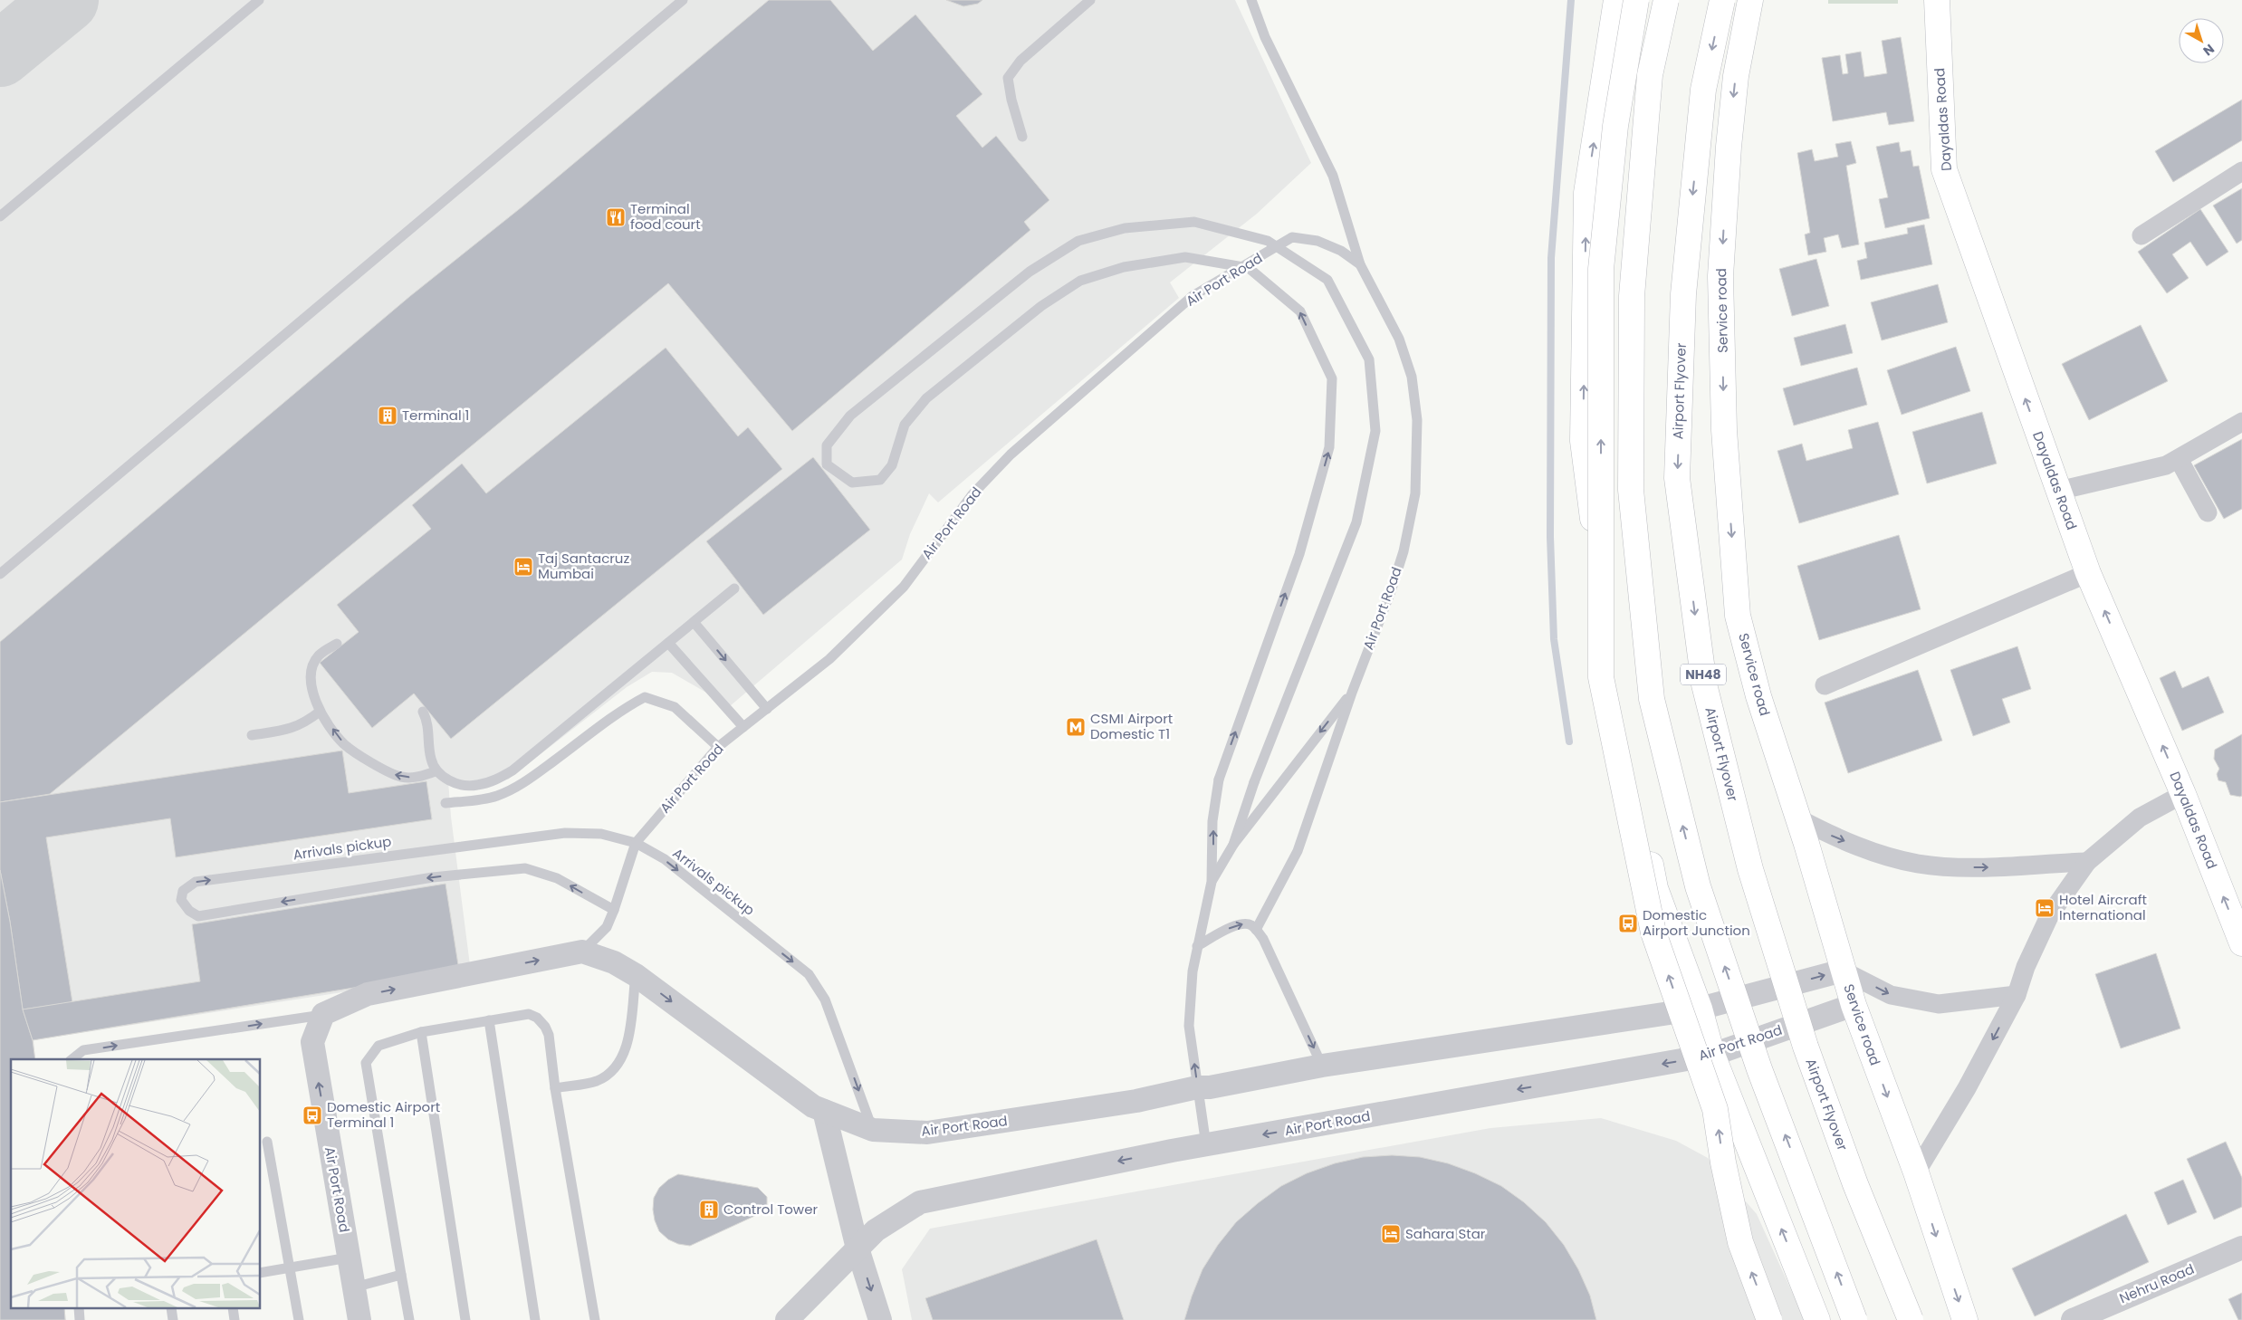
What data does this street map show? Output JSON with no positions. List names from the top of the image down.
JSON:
{
  "streets": {
    "main road": [
      "Dayaldas Road",
      "Service road",
      "Airport Flyover",
      "NH48"
    ],
    "street": ["Air Port Road", "Nehru Road"],
    "lane": ["Arrivals pickup"]
  },
  "crossings": [
    ["Air Port Road", "Service road"],
    ["Air Port Road", "Arrivals pickup"]
  ],
  "one_way": ["Dayaldas Road"],
  "places": {
    "restaurant": ["Terminal food court"],
    "building": ["Terminal 1", "Control Tower"],
    "hotel": ["Taj Santacruz Mumbai", "Hotel Aircraft International", "Sahara Star"],
    "metro station": ["CSMI Airport Domestic T1"],
    "bus stop": ["Domestic Airport Junction", "Domestic Airport Terminal 1"]
  },
  "north": "bottom right"
}
